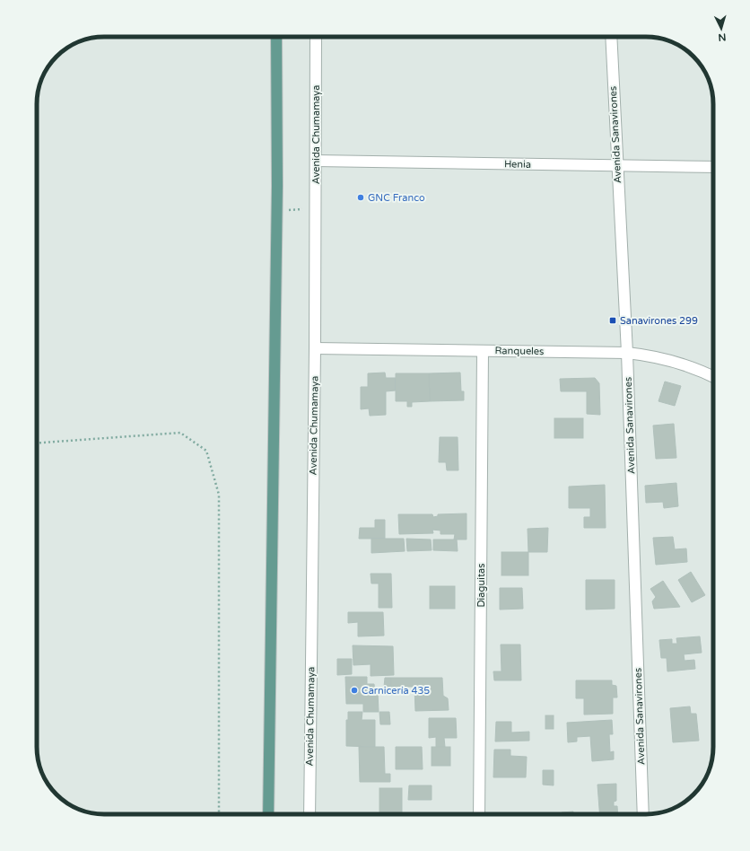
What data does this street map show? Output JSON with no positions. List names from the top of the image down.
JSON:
{
  "streets": {
    "street": [
      "Avenida Chumamaya",
      "Avenida Sanavirones",
      "Henia",
      "Ranqueles",
      "Diaguitas"
    ]
  },
  "crossings": [
    ["Avenida Chumamaya", "Henia"],
    ["Avenida Chumamaya", "Ranqueles"],
    ["Avenida Sanavirones", "Henia"],
    ["Avenida Sanavirones", "Ranqueles"],
    ["Ranqueles", "Diaguitas"]
  ],
  "places": {
    "other": ["GNC Franco", "Carnicería 435"],
    "transit": ["Sanavirones 299"]
  },
  "north": "bottom"
}
